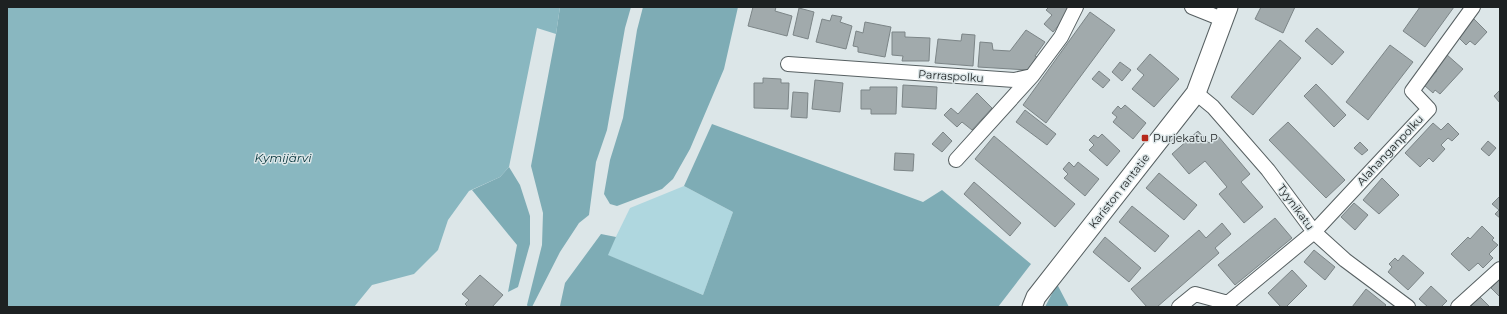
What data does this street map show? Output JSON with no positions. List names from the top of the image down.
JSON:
{
  "streets": {
    "street": [
      "Parraspolku",
      "Alahanganpolku",
      "Kariston rantatie",
      "Tyynikatu"
    ]
  },
  "crossings": [
    ["Alahanganpolku", "Tyynikatu"],
    ["Kariston rantatie", "Tyynikatu"]
  ],
  "water": ["Kymijärvi"],
  "places": {
    "transit": ["Purjekatu P"]
  }
}
